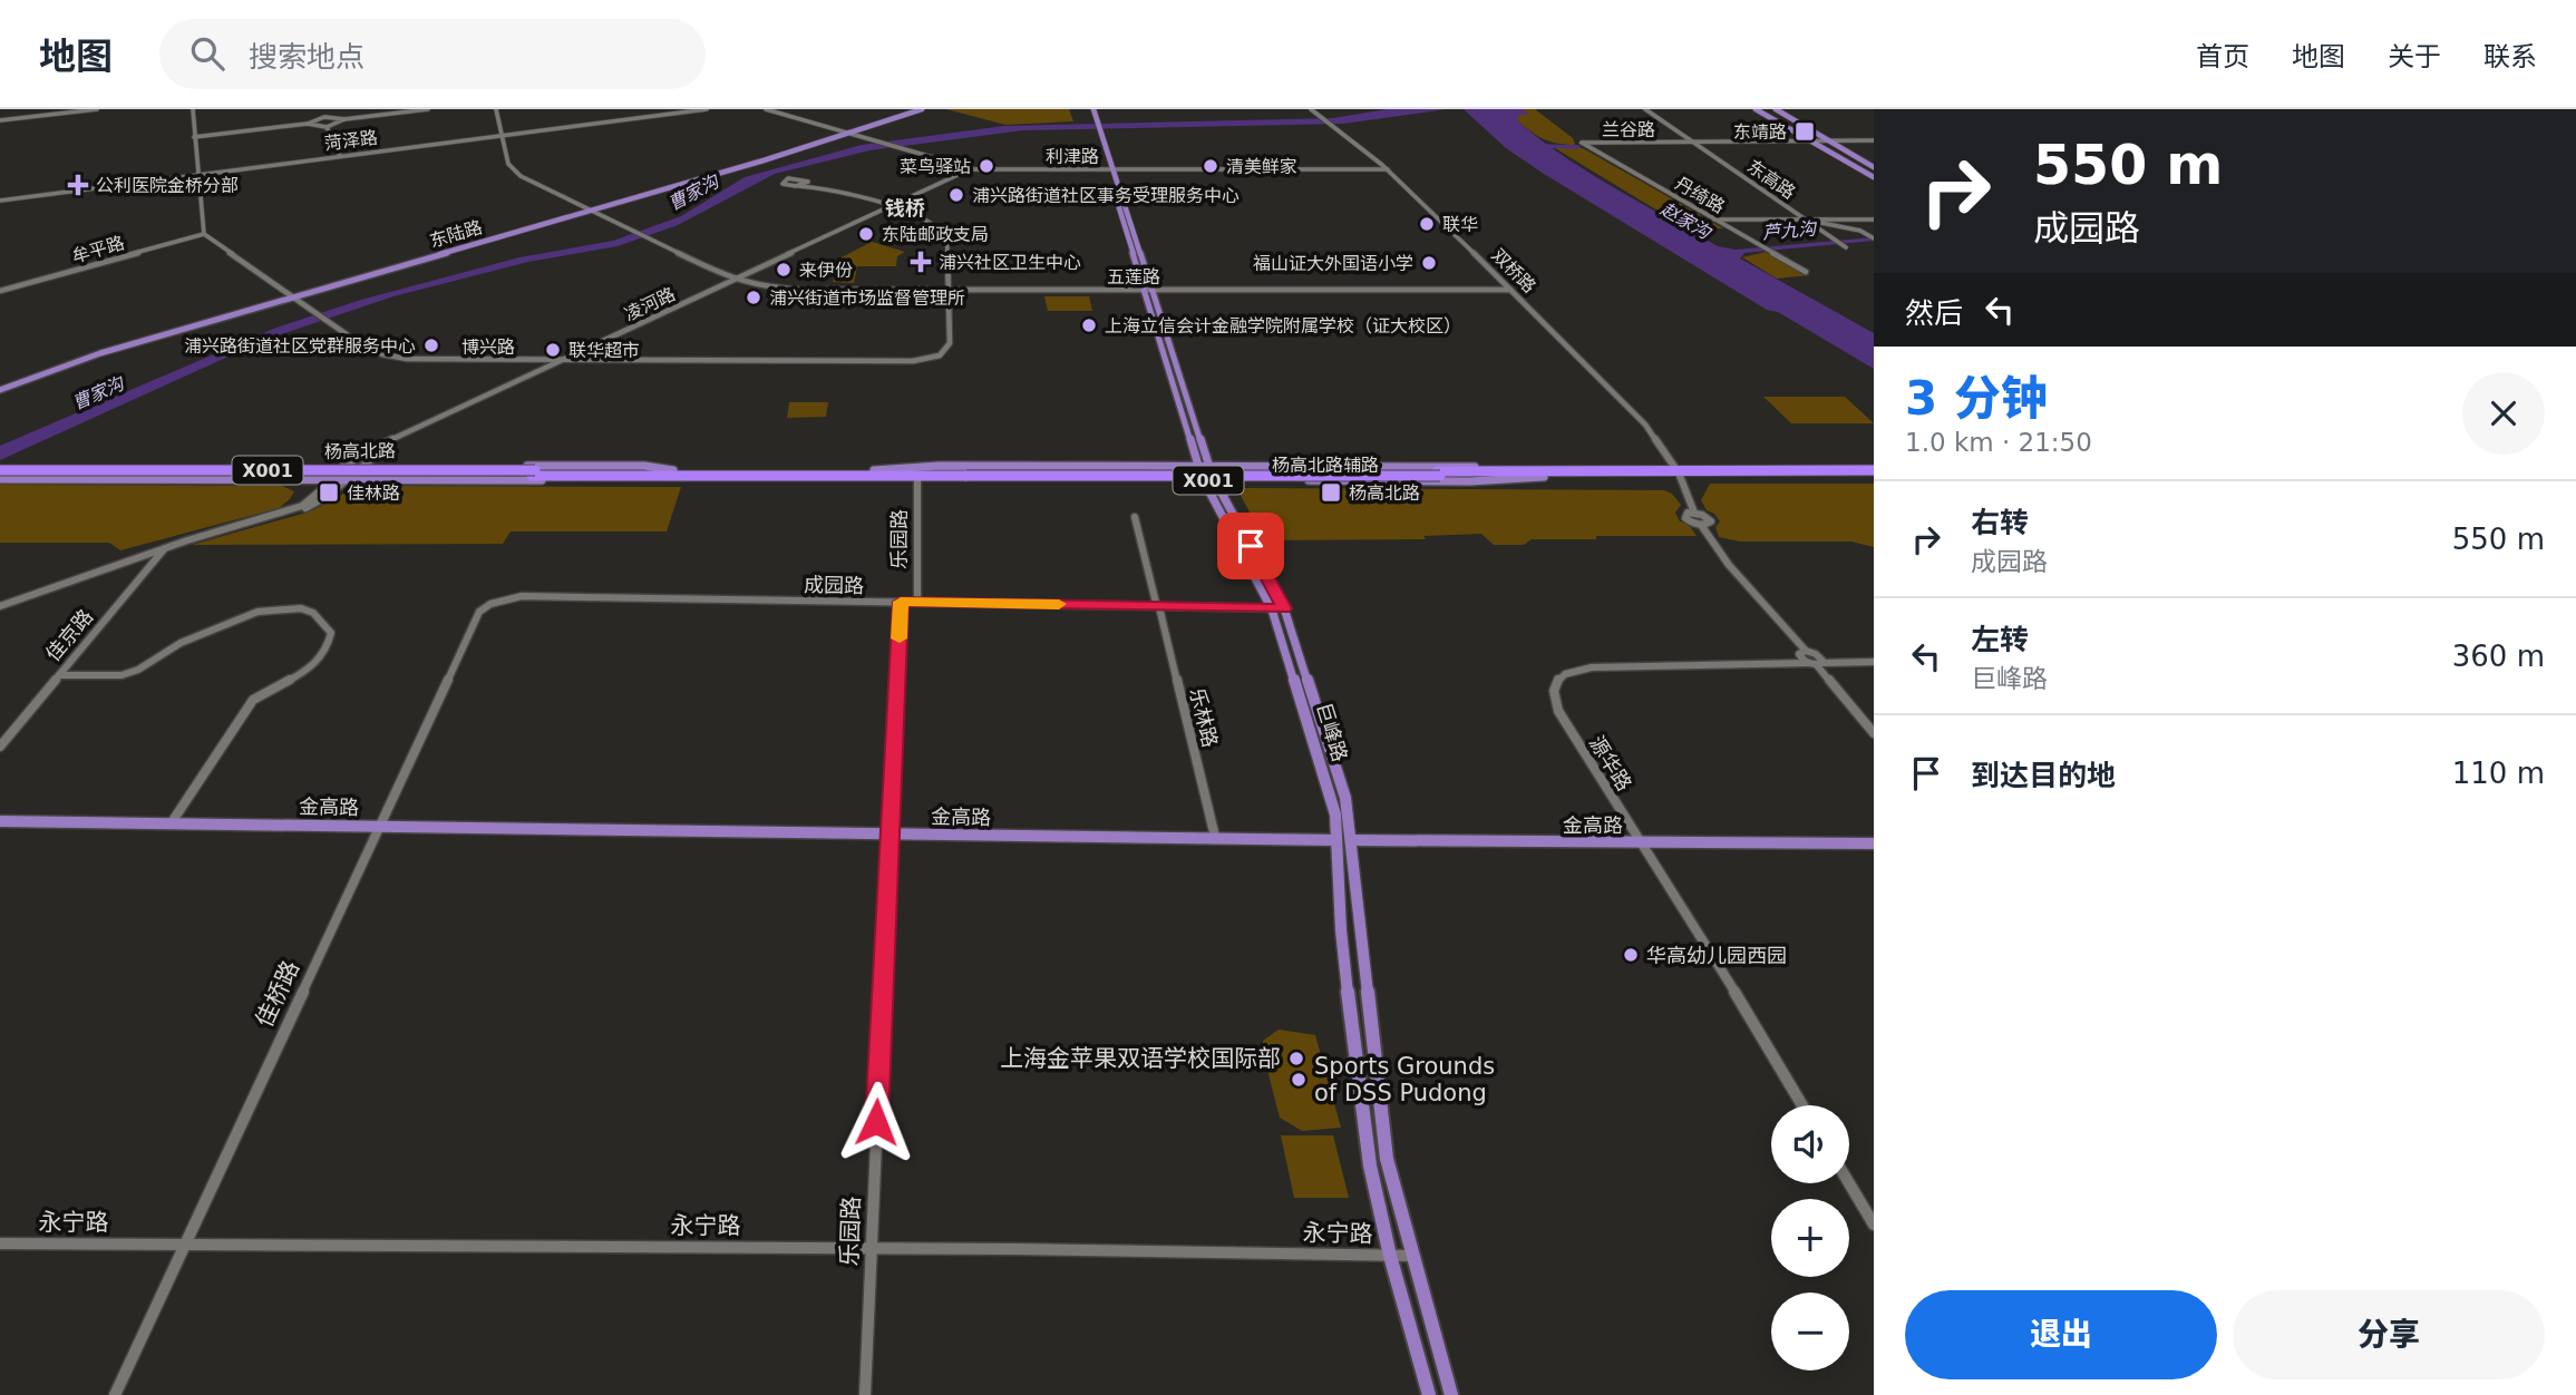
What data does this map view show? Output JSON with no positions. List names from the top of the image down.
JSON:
{
  "streets": {
    "highway": ["杨高北路", "X001"],
    "main road": [
      "东陆路",
      "杨高北路辅路",
      "巨峰路",
      "金高路"
    ],
    "street": [
      "兰谷路",
      "菏泽路",
      "利津路",
      "东高路",
      "丹绮路",
      "牟平路",
      "双桥路",
      "五莲路",
      "凌河路",
      "博兴路",
      "乐园路",
      "成园路",
      "佳京路",
      "乐林路",
      "源华路",
      "佳桥路",
      "永宁路"
    ]
  },
  "crossings": [
    ["兰谷路", "东高路"],
    ["兰谷路", "丹绮路"],
    ["菏泽路", "五莲路"],
    ["利津路", "东陆路"],
    ["利津路", "双桥路"],
    ["利津路", "凌河路"],
    ["利津路", "巨峰路"],
    ["东陆路", "五莲路"],
    ["东陆路", "博兴路"],
    ["牟平路", "博兴路"],
    ["双桥路", "五莲路"],
    ["双桥路", "杨高北路"],
    ["五莲路", "凌河路"],
    ["五莲路", "博兴路"],
    ["五莲路", "巨峰路"],
    ["凌河路", "博兴路"],
    ["凌河路", "杨高北路"],
    ["杨高北路", "杨高北路辅路"],
    ["杨高北路辅路", "乐园路"],
    ["杨高北路辅路", "巨峰路"],
    ["乐园路", "成园路"],
    ["乐园路", "金高路"],
    ["乐园路", "永宁路"],
    ["成园路", "乐林路"],
    ["成园路", "巨峰路"],
    ["成园路", "佳桥路"],
    ["乐林路", "金高路"],
    ["巨峰路", "金高路"],
    ["巨峰路", "永宁路"],
    ["源华路", "金高路"],
    ["金高路", "佳桥路"],
    ["佳桥路", "永宁路"]
  ],
  "districts": ["钱桥"],
  "water": ["曹家沟", "赵家沟", "芦九沟"],
  "places": {
    "transit": ["东靖路", "佳林路", "杨高北路"],
    "other": [
      "菜鸟驿站",
      "清美鲜家",
      "浦兴路街道社区事务受理服务中心",
      "联华",
      "东陆邮政支局",
      "福山证大外国语小学",
      "来伊份",
      "浦兴街道市场监督管理所",
      "上海立信会计金融学院附属学校（证大校区）",
      "浦兴路街道社区党群服务中心",
      "联华超市",
      "华高幼儿园西园",
      "上海金苹果双语学校国际部",
      "Sports Grounds of DSS Pudong"
    ],
    "health": ["公利医院金桥分部", "浦兴社区卫生中心"]
  },
  "page": {
    "header": "地图",
    "search": "搜索地点",
    "nav": [
      "首页",
      "地图",
      "关于",
      "联系"
    ],
    "turn": ["550 m", "成园路"],
    "then": "然后",
    "heading": ["3 分钟", "1.0 km · 21:50"],
    "list": [
      {
        "name": "右转",
        "note": "成园路",
        "value": "550 m"
      },
      {
        "name": "左转",
        "note": "巨峰路",
        "value": "360 m"
      },
      {
        "name": "到达目的地",
        "value": "110 m"
      }
    ],
    "map_buttons": ["+", "−"],
    "buttons": ["退出", "分享"]
  }
}
